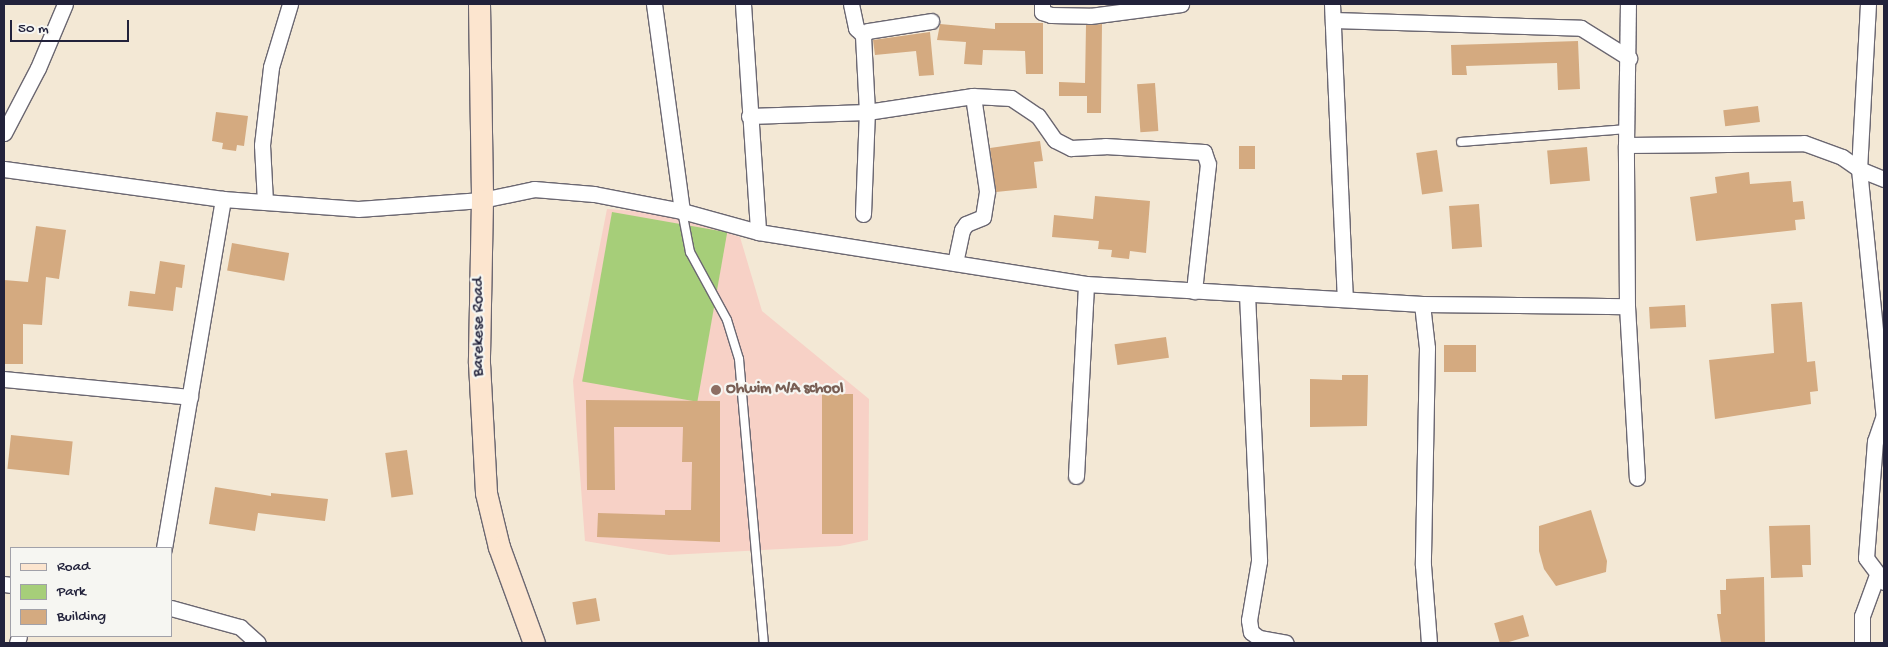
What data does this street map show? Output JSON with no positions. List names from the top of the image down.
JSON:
{
  "streets": {
    "main road": ["Barekese Road"]
  },
  "places": ["Ohwim M/A school"],
  "legend": ["Road", "Park", "Building"],
  "scale_bar": "50 m"
}
